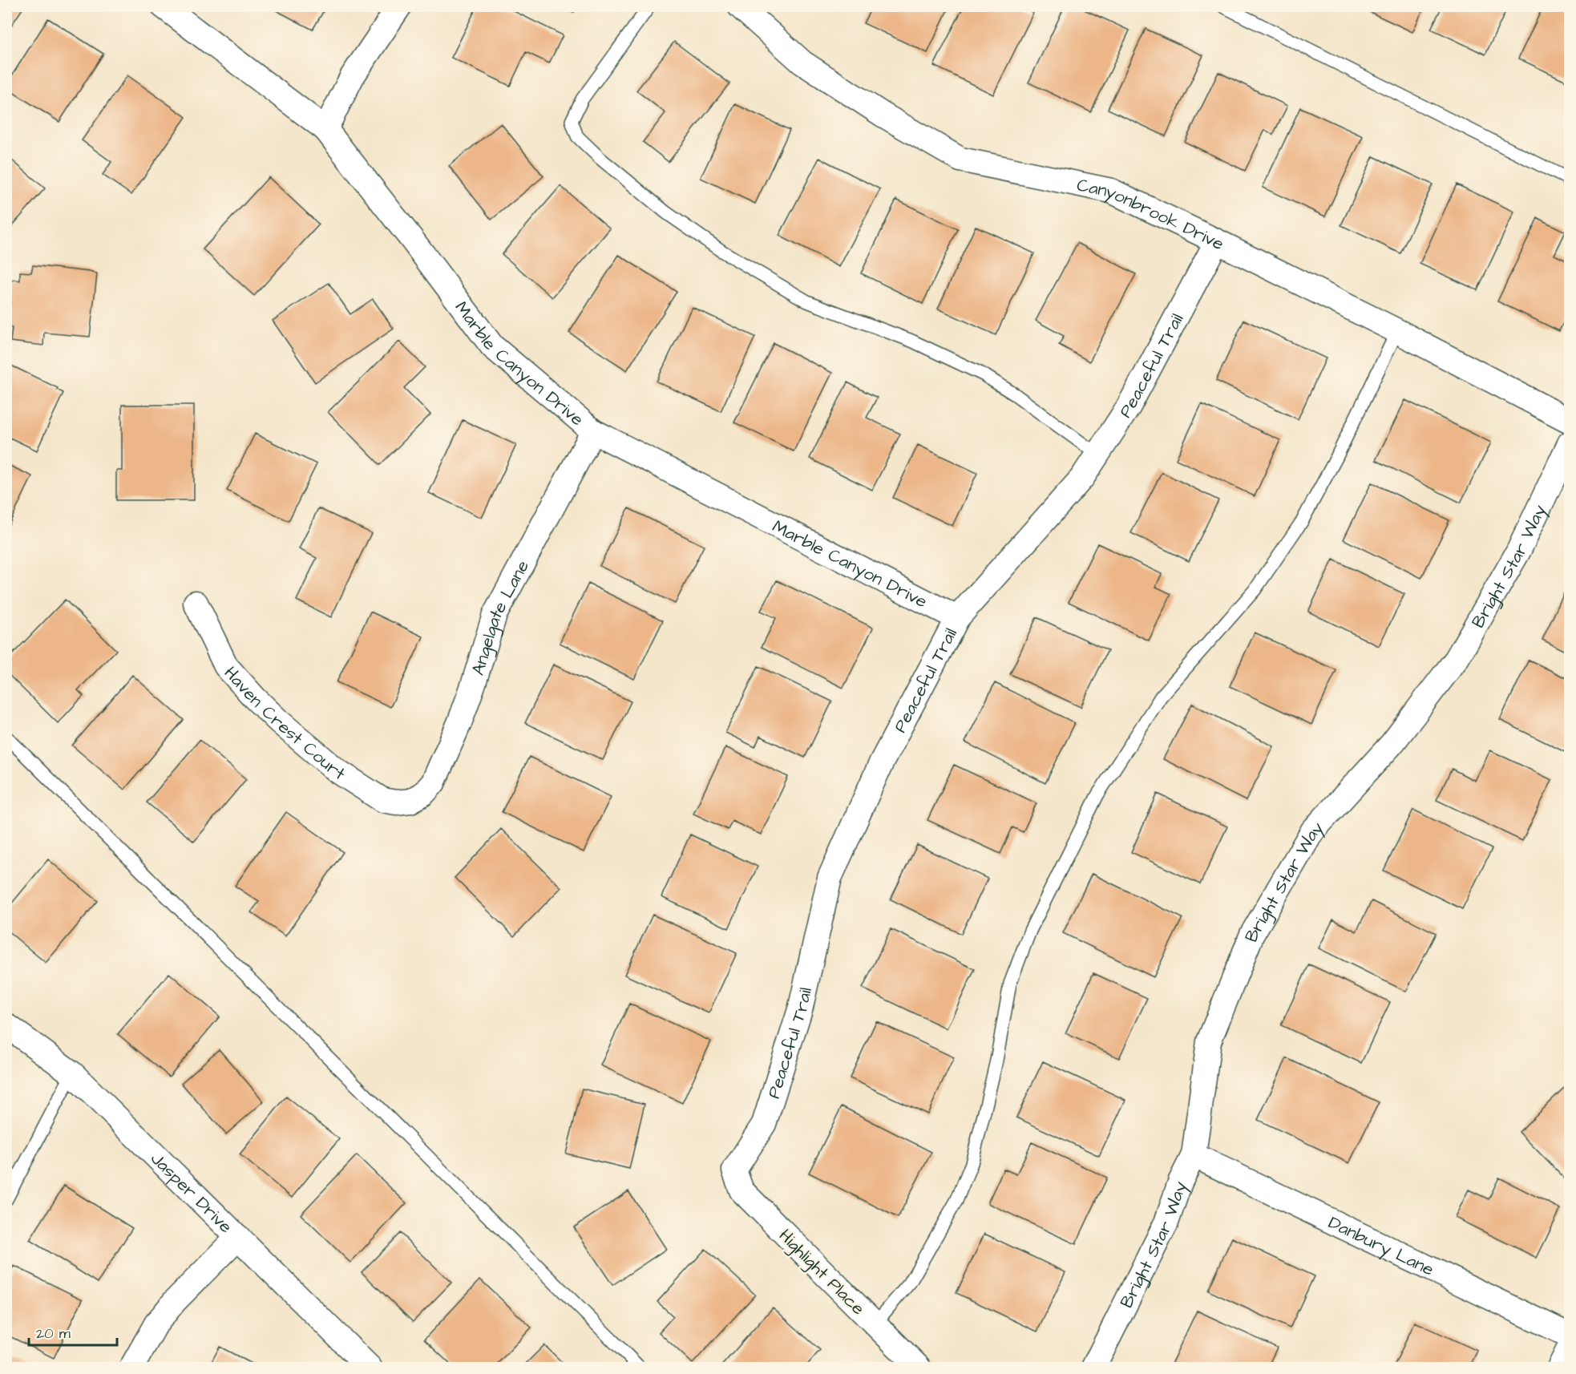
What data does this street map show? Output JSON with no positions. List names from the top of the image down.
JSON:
{
  "streets": {
    "street": [
      "Canyonbrook Drive",
      "Marble Canyon Drive",
      "Peaceful Trail",
      "Bright Star Way",
      "Angelgate Lane",
      "Haven Crest Court",
      "Jasper Drive",
      "Danbury Lane",
      "Highlight Place"
    ]
  },
  "crossings": [
    ["Canyonbrook Drive", "Peaceful Trail"],
    ["Marble Canyon Drive", "Peaceful Trail"],
    ["Marble Canyon Drive", "Angelgate Lane"],
    ["Peaceful Trail", "Highlight Place"],
    ["Bright Star Way", "Danbury Lane"],
    ["Angelgate Lane", "Haven Crest Court"]
  ],
  "scale_bar": "20 m"
}
